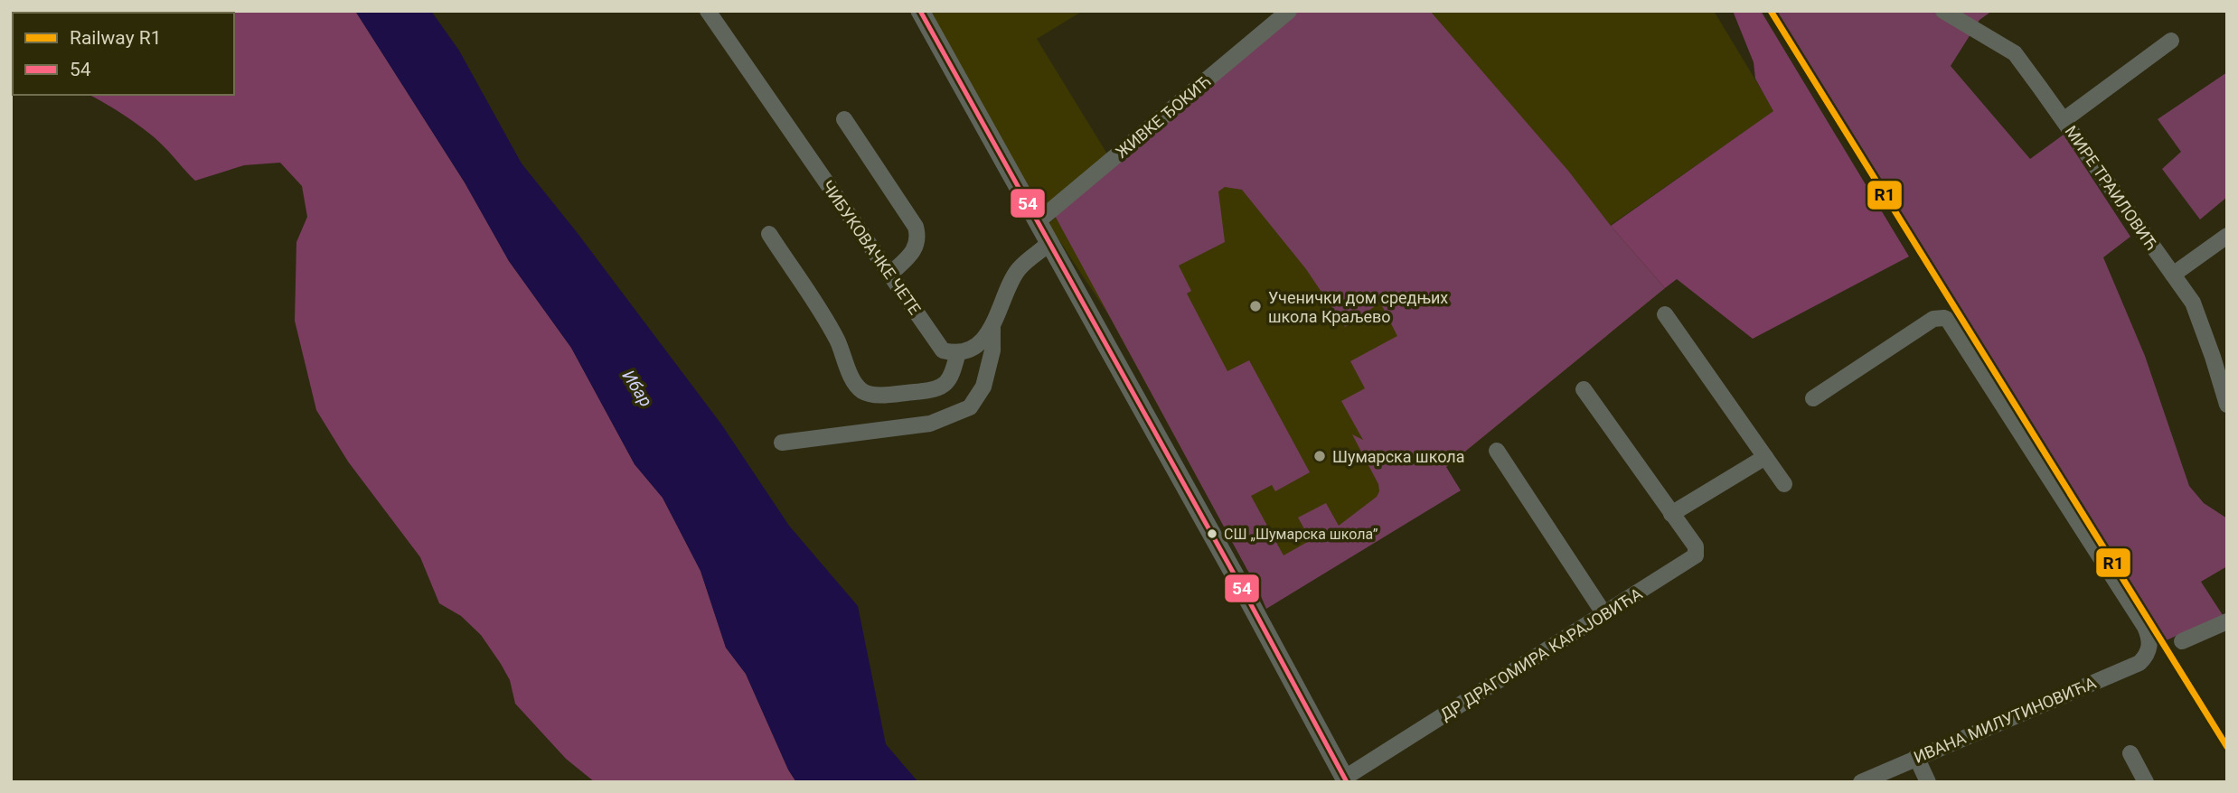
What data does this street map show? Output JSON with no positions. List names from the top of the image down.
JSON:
{
  "streets": {
    "street": [
      "ЖИВКЕ ЂОКИЋ",
      "МИРЕ ТРАИЛОВИЋ",
      "ЧИБУКОВАЧКЕ ЧЕТЕ",
      "ДР ДРАГОМИРА КАРАЈОВИЋА",
      "ИВАНА МИЛУТИНОВИЋА"
    ]
  },
  "water": ["Ибар"],
  "places": ["Ученички дом средњих школа Краљево", "Шумарска школа", "СШ „Шумарска школа”"],
  "lines": ["rail line R1", "transit line 54"],
  "legend": ["Railway R1", "54"]
}
